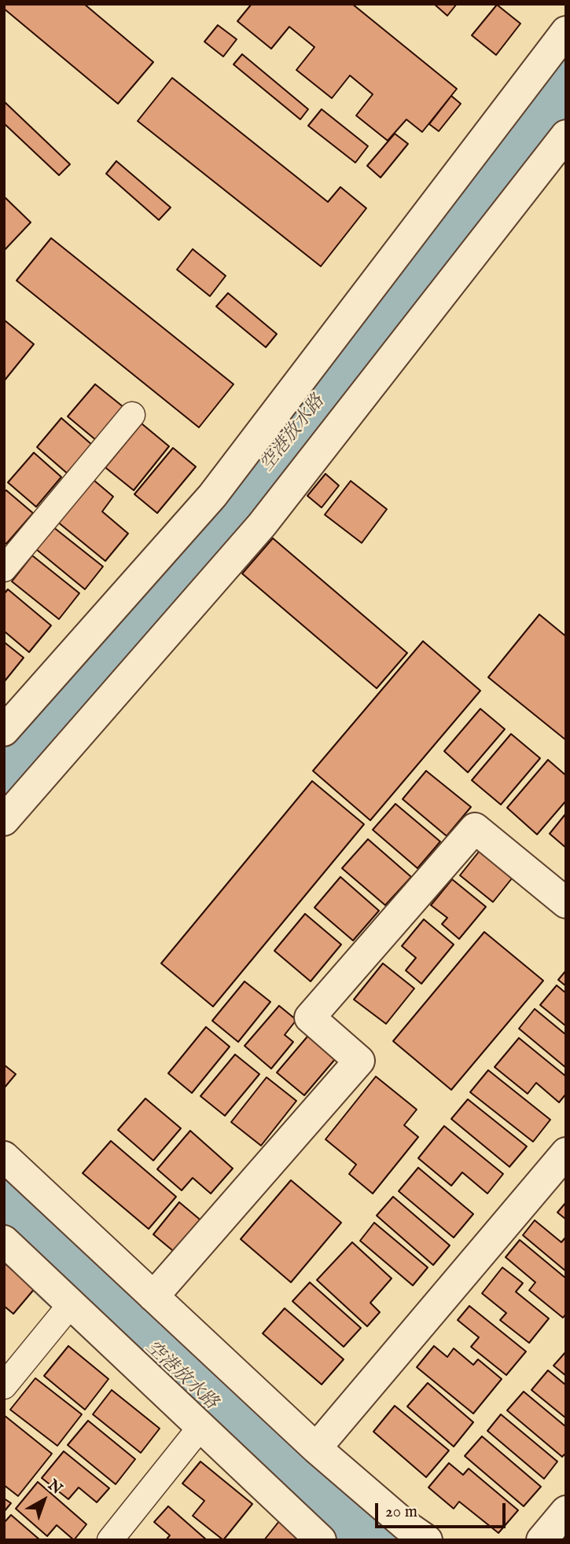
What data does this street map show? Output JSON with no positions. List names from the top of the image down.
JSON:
{
  "water": ["空港放水路"],
  "scale_bar": "20 m",
  "north": "top right"
}
